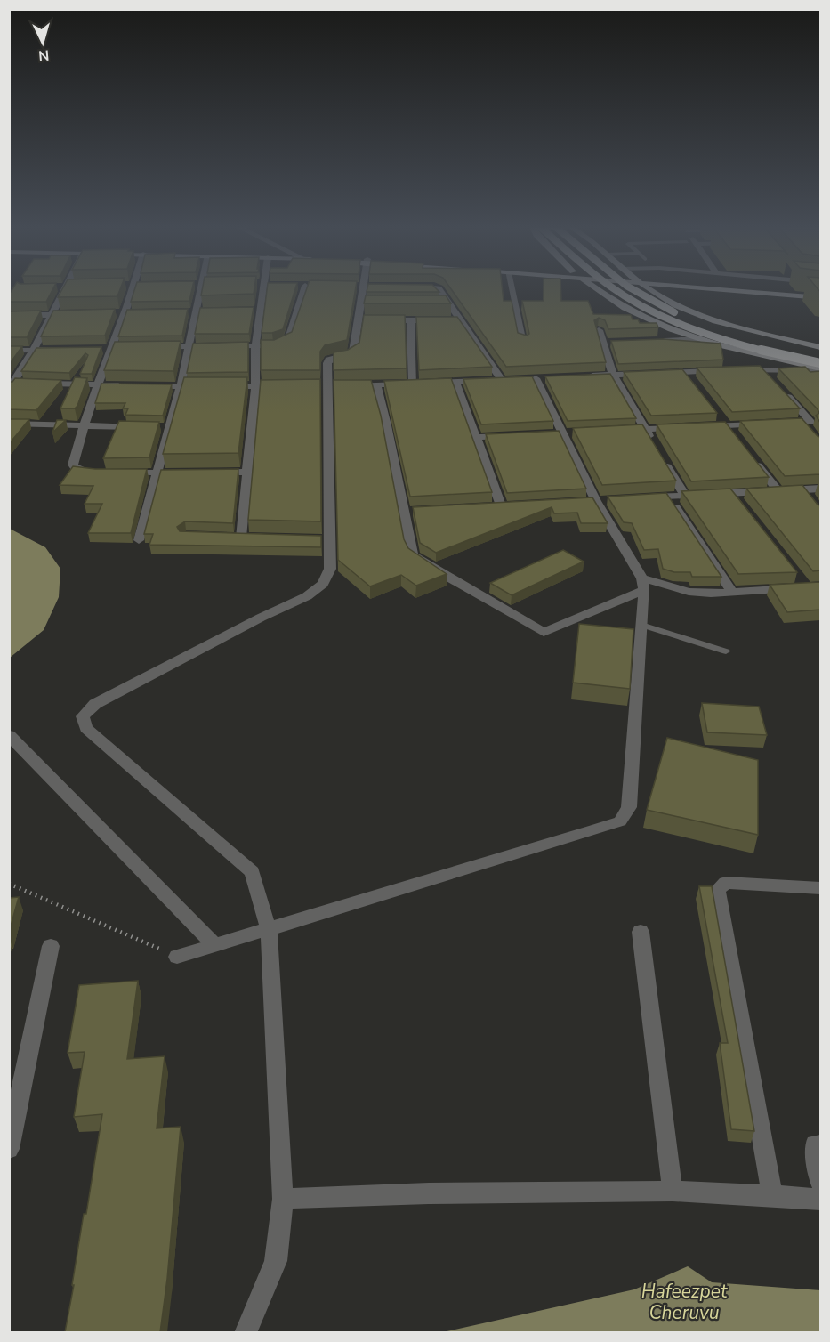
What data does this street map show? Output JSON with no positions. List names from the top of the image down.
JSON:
{
  "water": ["Hafeezpet Cheruvu"],
  "north": "bottom"
}
